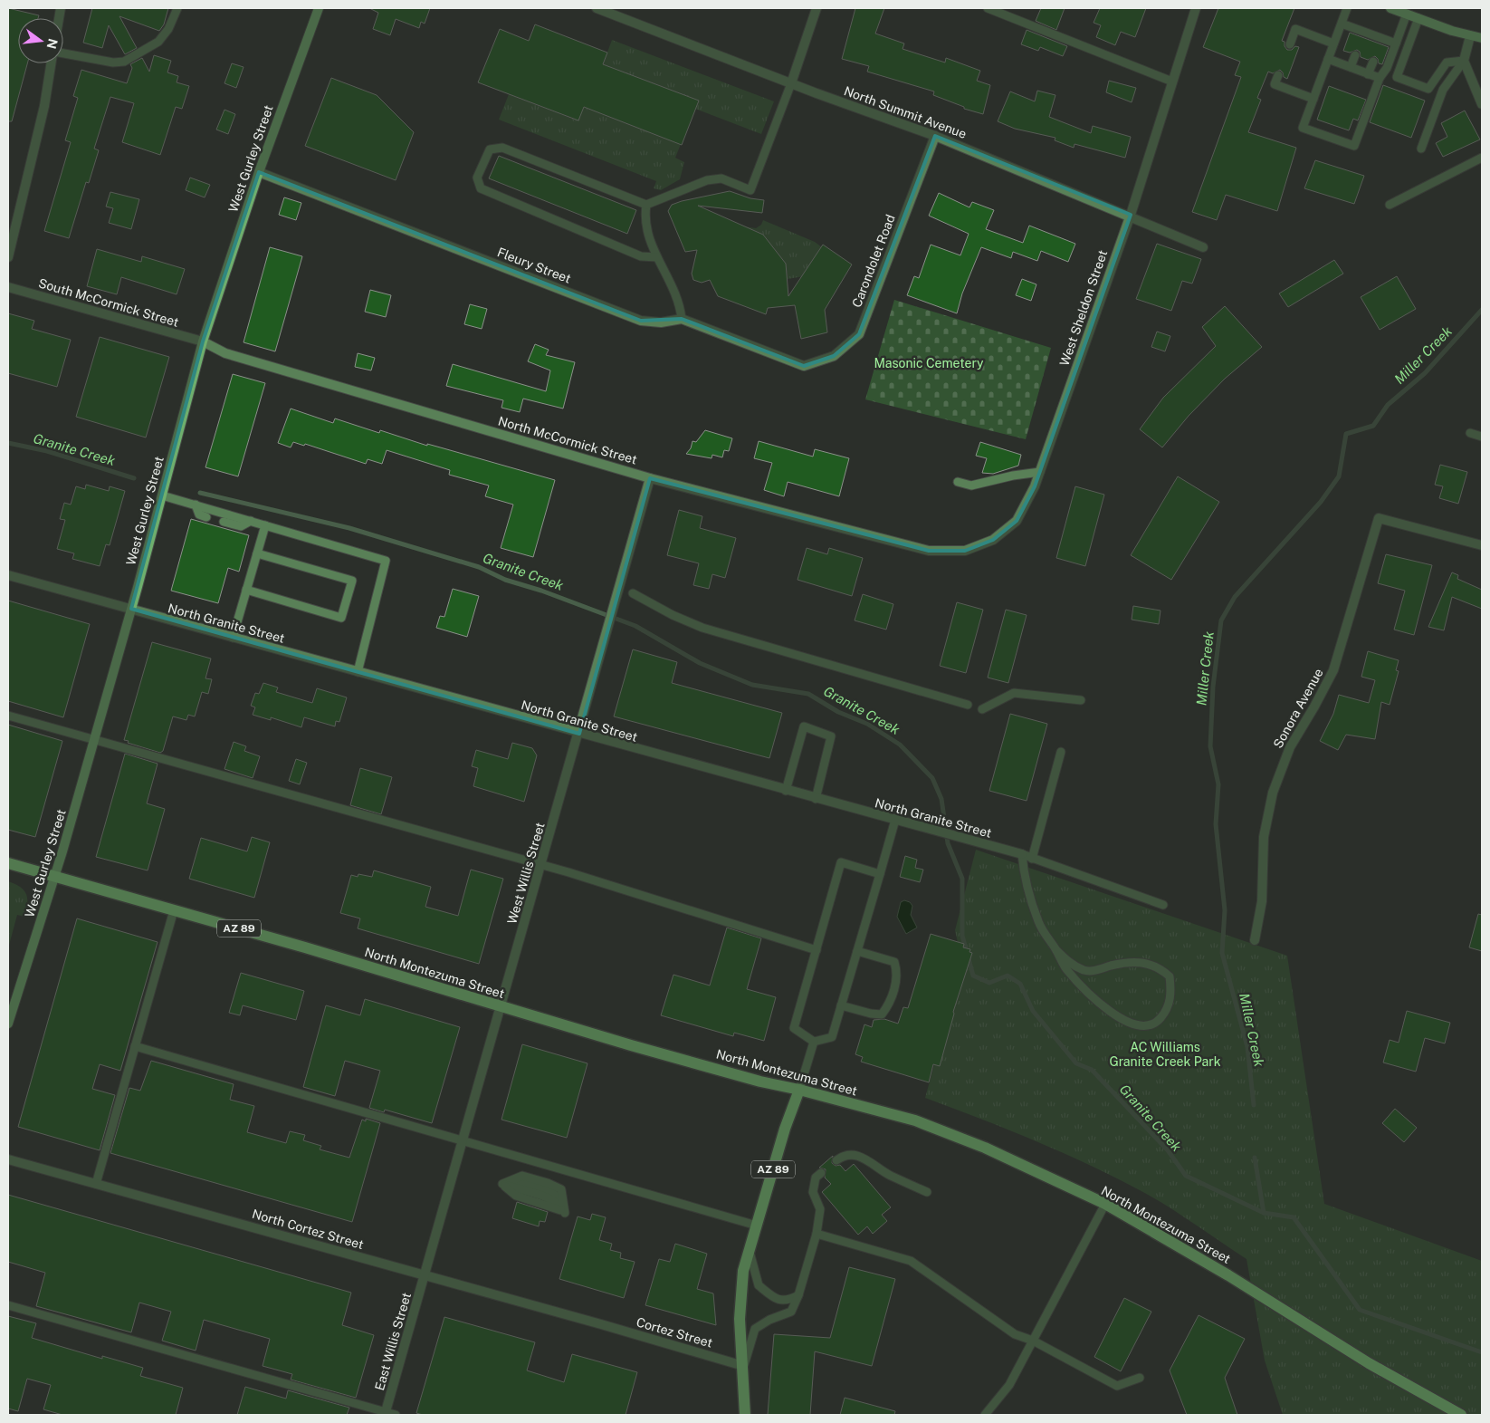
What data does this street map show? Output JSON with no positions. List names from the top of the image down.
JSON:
{
  "streets": {
    "main road": ["West Gurley Street", "AZ 89", "North Montezuma Street"],
    "street": [
      "North Summit Avenue",
      "Carondolet Road",
      "Fleury Street",
      "South McCormick Street",
      "West Sheldon Street",
      "North McCormick Street",
      "North Granite Street",
      "Sonora Avenue",
      "West Willis Street",
      "North Cortez Street",
      "Cortez Street",
      "East Willis Street"
    ]
  },
  "crossings": [
    ["North Summit Avenue", "Carondolet Road"],
    ["North Summit Avenue", "West Sheldon Street"],
    ["West Gurley Street", "Fleury Street"],
    ["West Gurley Street", "South McCormick Street"],
    ["West Gurley Street", "North McCormick Street"],
    ["West Gurley Street", "North Granite Street"],
    ["West Gurley Street", "AZ 89"],
    ["West Gurley Street", "North Montezuma Street"],
    ["Carondolet Road", "Fleury Street"],
    ["South McCormick Street", "North McCormick Street"],
    ["West Sheldon Street", "North McCormick Street"],
    ["North McCormick Street", "West Willis Street"],
    ["North Granite Street", "West Willis Street"],
    ["West Willis Street", "North Montezuma Street"],
    ["West Willis Street", "North Cortez Street"],
    ["West Willis Street", "East Willis Street"],
    ["AZ 89", "North Montezuma Street"],
    ["AZ 89", "Cortez Street"],
    ["North Cortez Street", "Cortez Street"],
    ["North Cortez Street", "East Willis Street"]
  ],
  "water": ["Miller Creek", "Granite Creek"],
  "parks": ["Masonic Cemetery", "AC Williams Granite Creek Park"],
  "north": "right"
}
